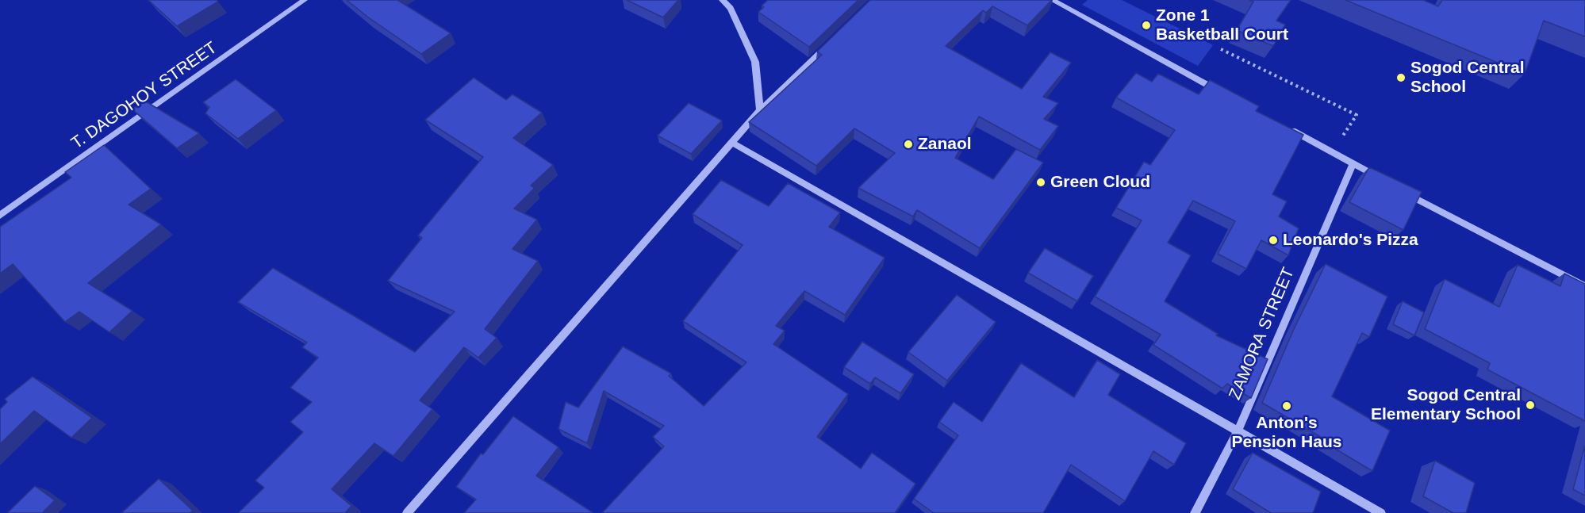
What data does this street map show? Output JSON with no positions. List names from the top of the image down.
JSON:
{
  "streets": {
    "street": ["T. DAGOHOY STREET", "ZAMORA STREET"]
  },
  "places": [
    "Zone 1 Basketball Court",
    "Sogod Central School",
    "Zanaol",
    "Green Cloud",
    "Leonardo's Pizza",
    "Sogod Central Elementary School",
    "Anton's Pension Haus"
  ]
}
